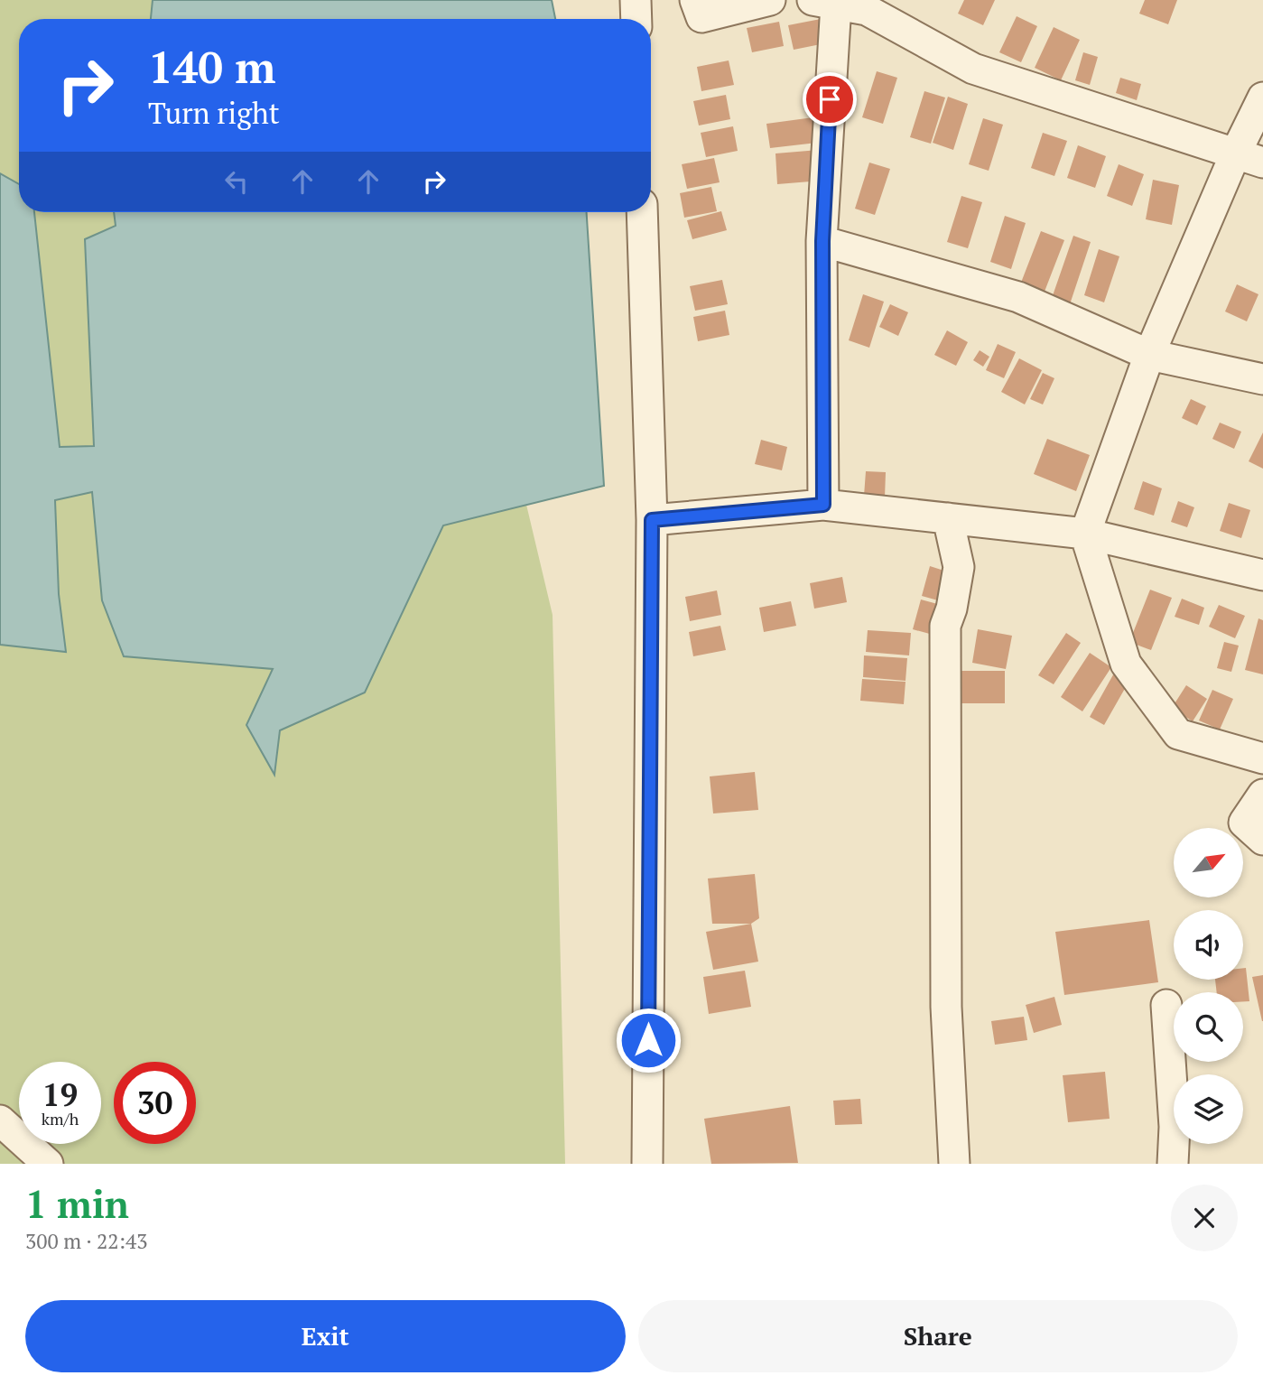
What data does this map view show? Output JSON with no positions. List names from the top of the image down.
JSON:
{
  "north": "top right",
  "page": {
    "turn": ["140 m", "Turn right"],
    "speed": "19 km/h",
    "limit": "30",
    "heading": ["1 min", "300 m · 22:43"],
    "buttons": ["Exit", "Share"]
  }
}
